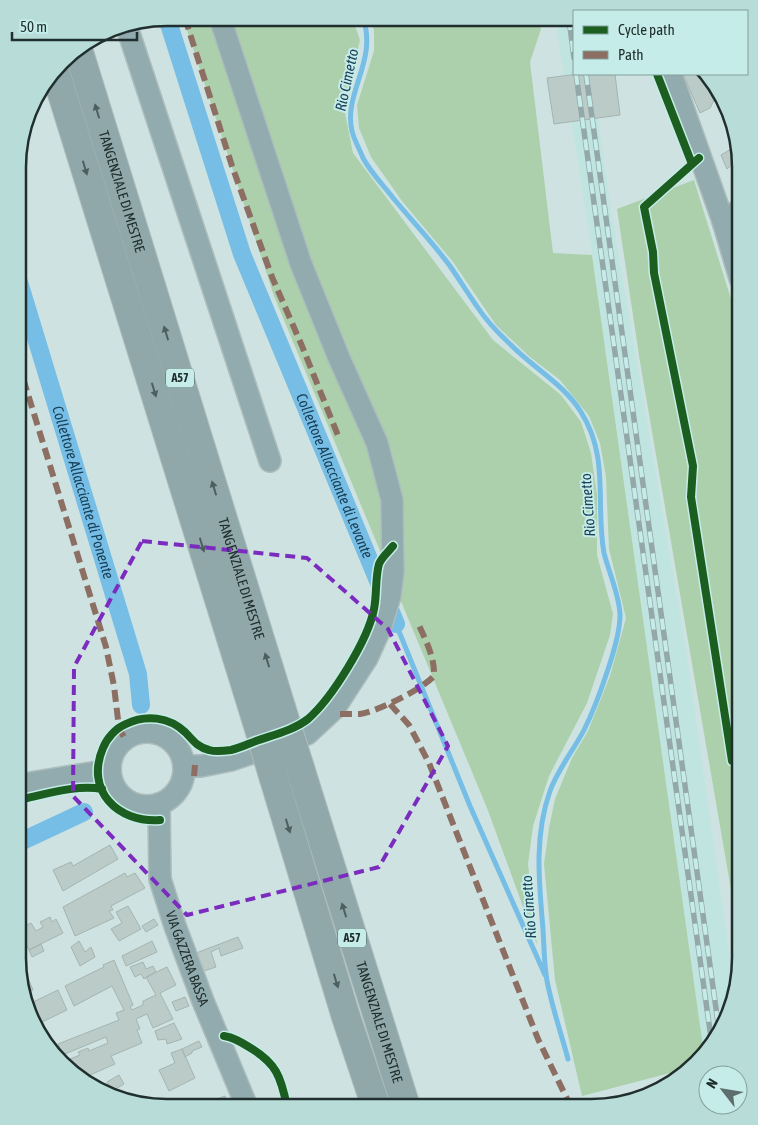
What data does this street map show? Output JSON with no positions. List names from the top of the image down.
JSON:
{
  "streets": {
    "highway": ["TANGENZIALE DI MESTRE", "A57"],
    "street": ["VIA GAZZERA BASSA"]
  },
  "crossings": [
    ["TANGENZIALE DI MESTRE", "A57"]
  ],
  "water": ["Rio Cimetto", "Collettore Allacciante di Levante", "Collettore Allacciante di Ponente"],
  "legend": ["Cycle path", "Path"],
  "scale_bar": "50 m",
  "north": "top left"
}
